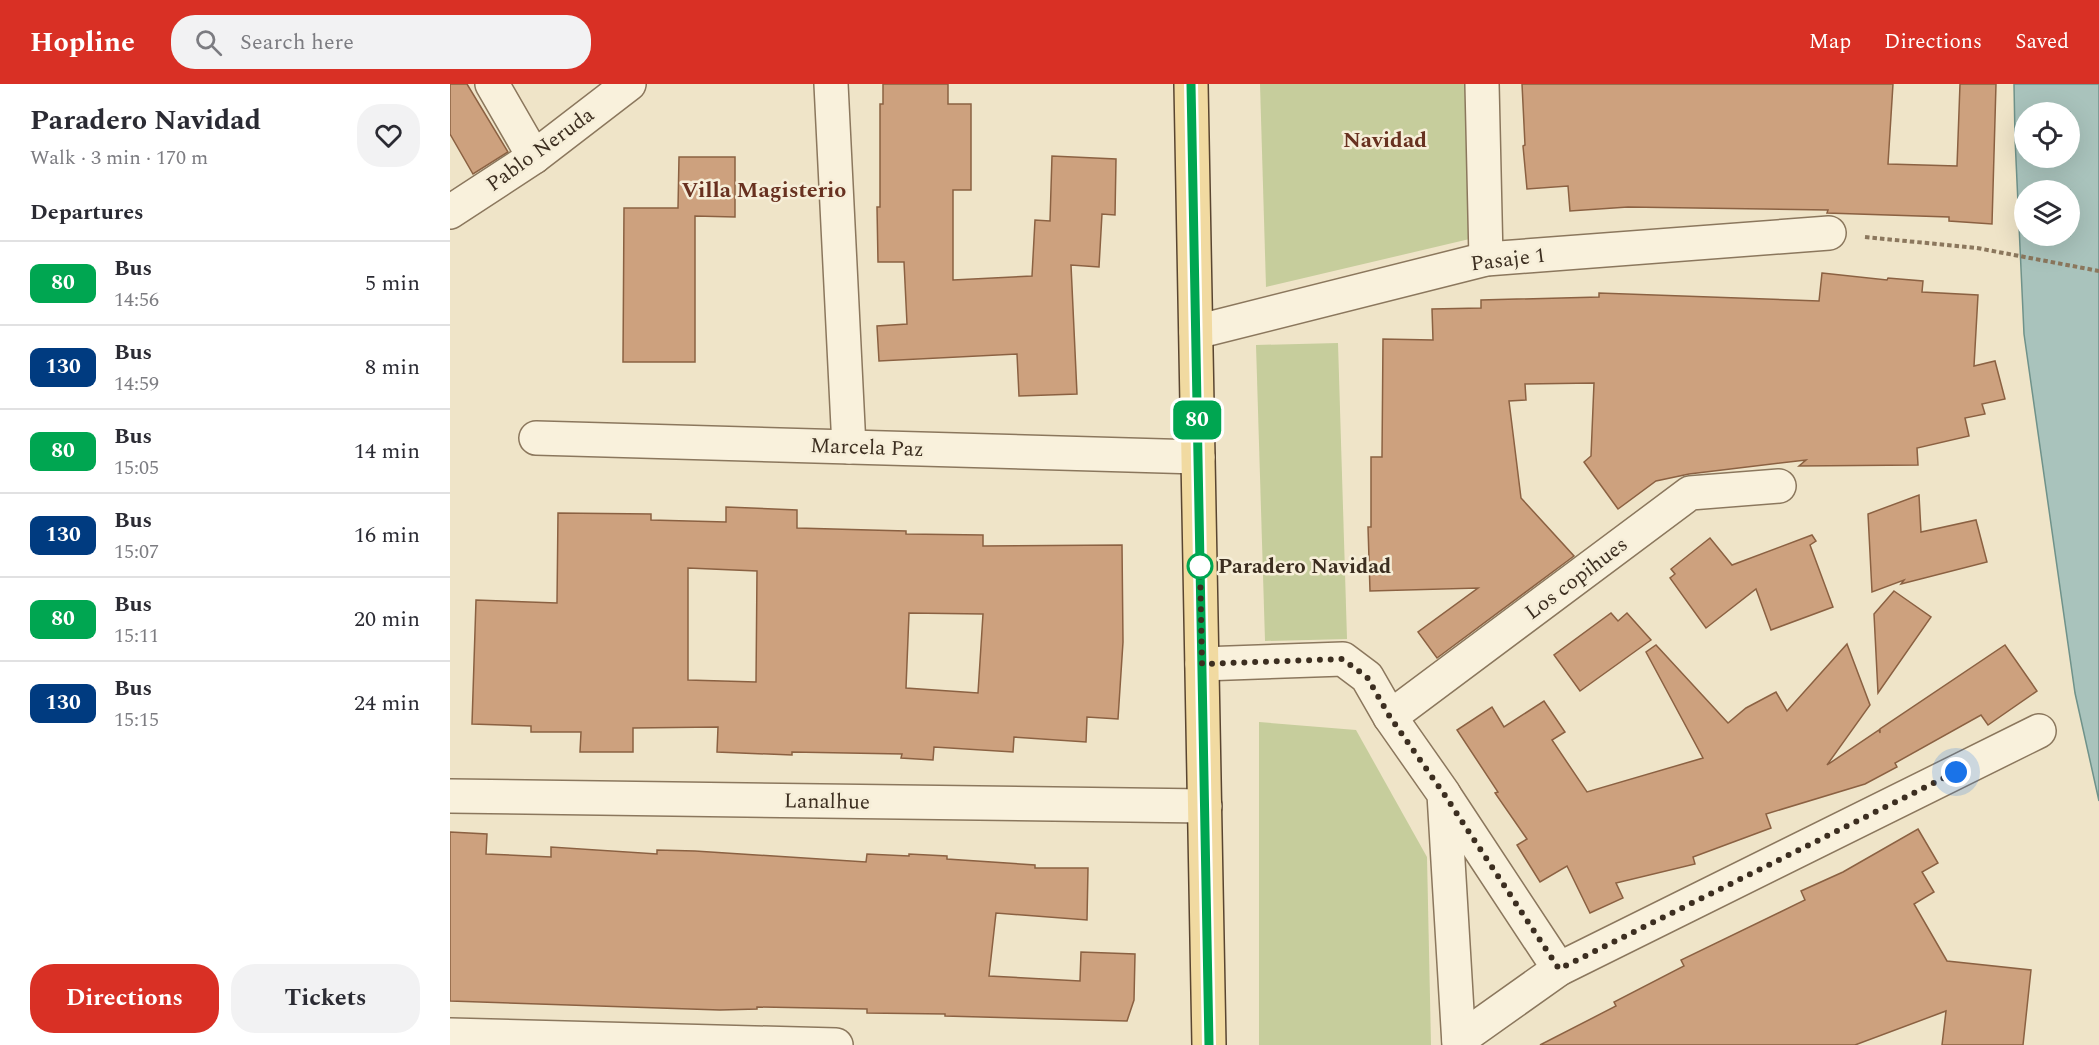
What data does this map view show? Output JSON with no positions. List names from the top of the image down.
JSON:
{
  "streets": {
    "street": [
      "Pablo Neruda",
      "Pasaje 1",
      "Marcela Paz",
      "Los copihues",
      "Lanalhue"
    ]
  },
  "districts": ["Navidad", "Villa Magisterio"],
  "places": ["Paradero Navidad"],
  "lines": ["bus line 80"],
  "page": {
    "header": "Hopline",
    "search": "Search here",
    "nav": ["Map", "Directions", "Saved"],
    "heading": [
      ["Paradero Navidad", "Walk · 3 min · 170 m"],
      "Departures"
    ],
    "on_map": "80",
    "list": [
      {
        "mark": "80",
        "name": "Bus",
        "note": "14:56",
        "value": "5 min"
      },
      {
        "mark": "130",
        "name": "Bus",
        "note": "14:59",
        "value": "8 min"
      },
      {
        "mark": "80",
        "name": "Bus",
        "note": "15:05",
        "value": "14 min"
      },
      {
        "mark": "130",
        "name": "Bus",
        "note": "15:07",
        "value": "16 min"
      },
      {
        "mark": "80",
        "name": "Bus",
        "note": "15:11",
        "value": "20 min"
      },
      {
        "mark": "130",
        "name": "Bus",
        "note": "15:15",
        "value": "24 min"
      }
    ],
    "buttons": ["Directions", "Tickets"]
  }
}
